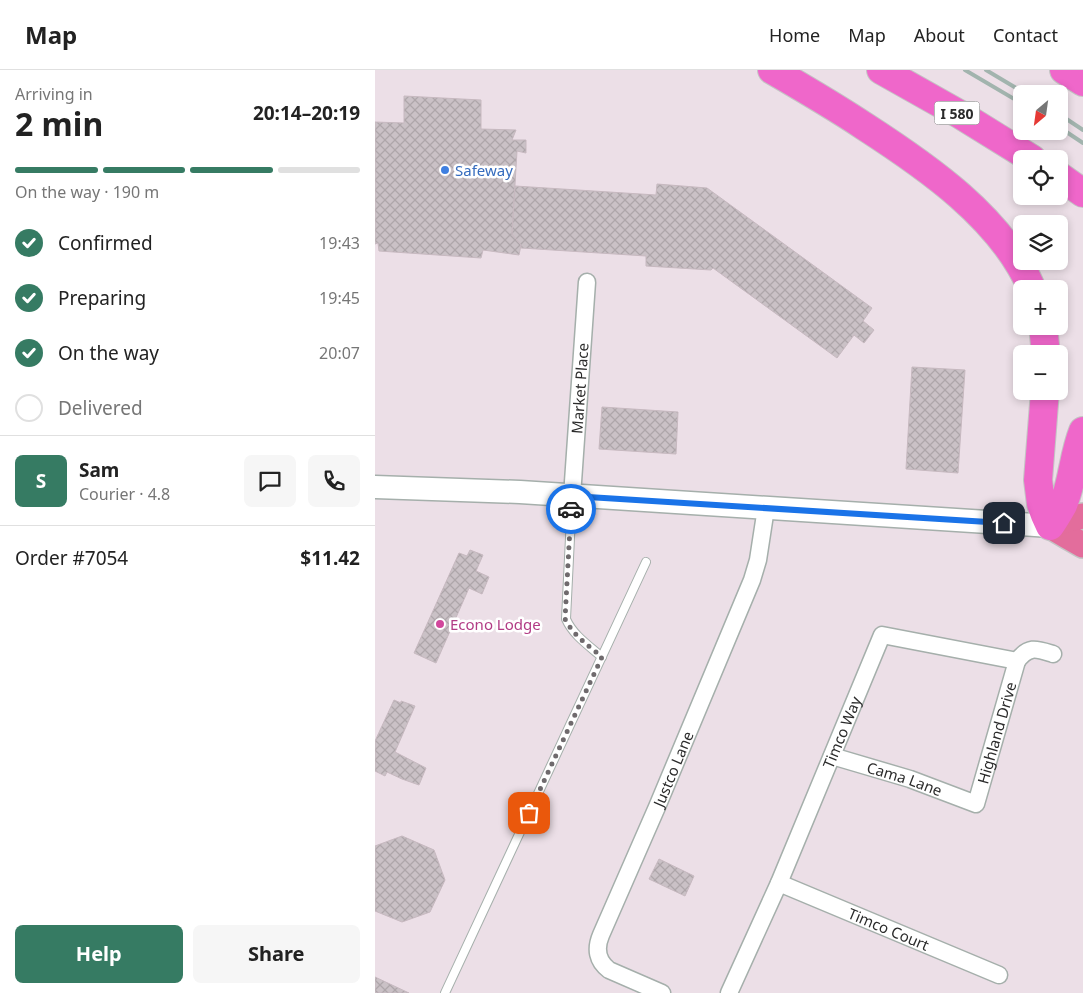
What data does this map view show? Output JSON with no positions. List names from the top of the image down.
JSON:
{
  "streets": {
    "highway": ["I 580"],
    "street": [
      "Market Place",
      "Timco Way",
      "Highland Drive",
      "Justco Lane",
      "Cama Lane",
      "Timco Court"
    ]
  },
  "crossings": [
    ["Timco Way", "Highland Drive"],
    ["Timco Way", "Cama Lane"],
    ["Timco Way", "Timco Court"],
    ["Highland Drive", "Cama Lane"]
  ],
  "places": ["Safeway", "Econo Lodge"],
  "north": "bottom left",
  "page": {
    "header": "Map",
    "nav": [
      "Home",
      "Map",
      "About",
      "Contact"
    ],
    "heading": ["2 min", "Arriving in", "20:14–20:19"],
    "panel": [
      "Sam",
      "Courier · 4.8",
      "Order #7054",
      "$11.42"
    ],
    "map_buttons": ["+", "−"],
    "bar": "On the way · 190 m",
    "list": [
      ["Confirmed", "19:43"],
      ["Preparing", "19:45"],
      ["On the way", "20:07"],
      "Delivered"
    ],
    "round": "S",
    "buttons": ["Help", "Share"]
  }
}
